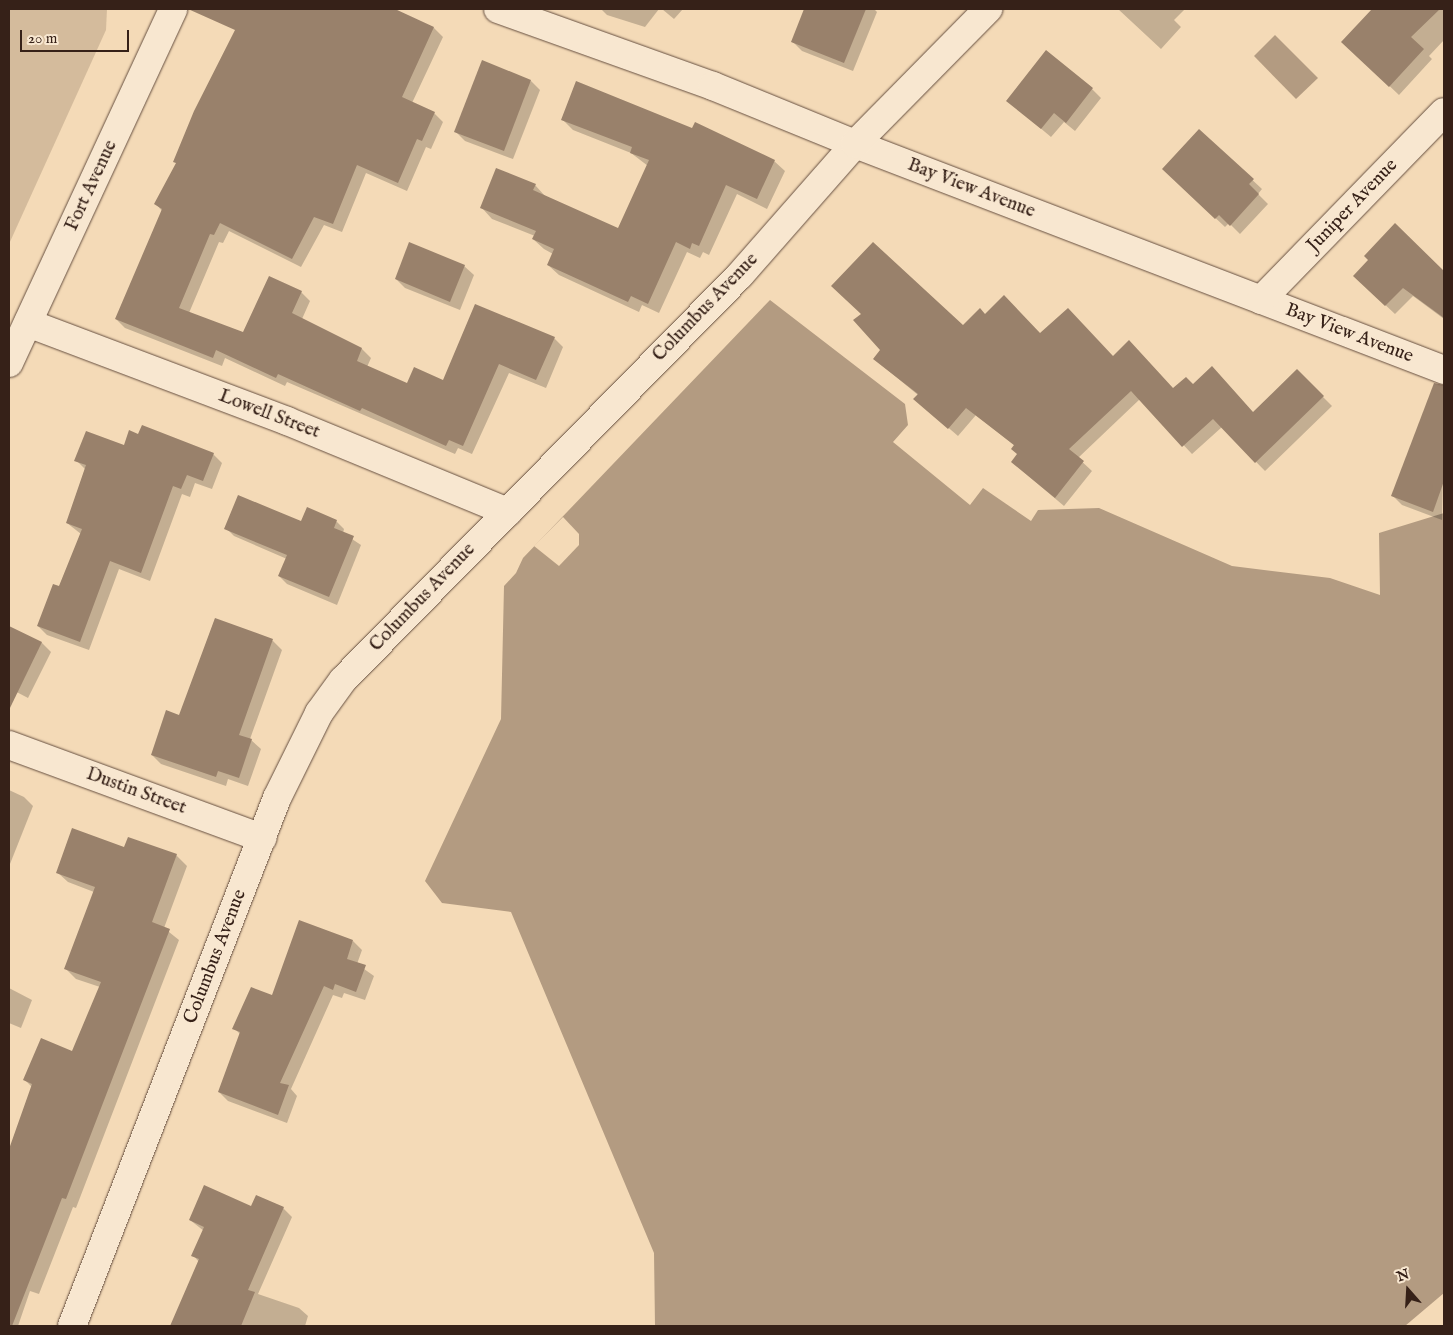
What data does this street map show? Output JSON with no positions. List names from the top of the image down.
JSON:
{
  "streets": {
    "street": [
      "Fort Avenue",
      "Bay View Avenue",
      "Juniper Avenue",
      "Columbus Avenue",
      "Lowell Street",
      "Dustin Street"
    ]
  },
  "crossings": [
    ["Fort Avenue", "Lowell Street"],
    ["Bay View Avenue", "Juniper Avenue"],
    ["Bay View Avenue", "Columbus Avenue"],
    ["Columbus Avenue", "Lowell Street"],
    ["Columbus Avenue", "Dustin Street"]
  ],
  "scale_bar": "20 m",
  "north": "top"
}
